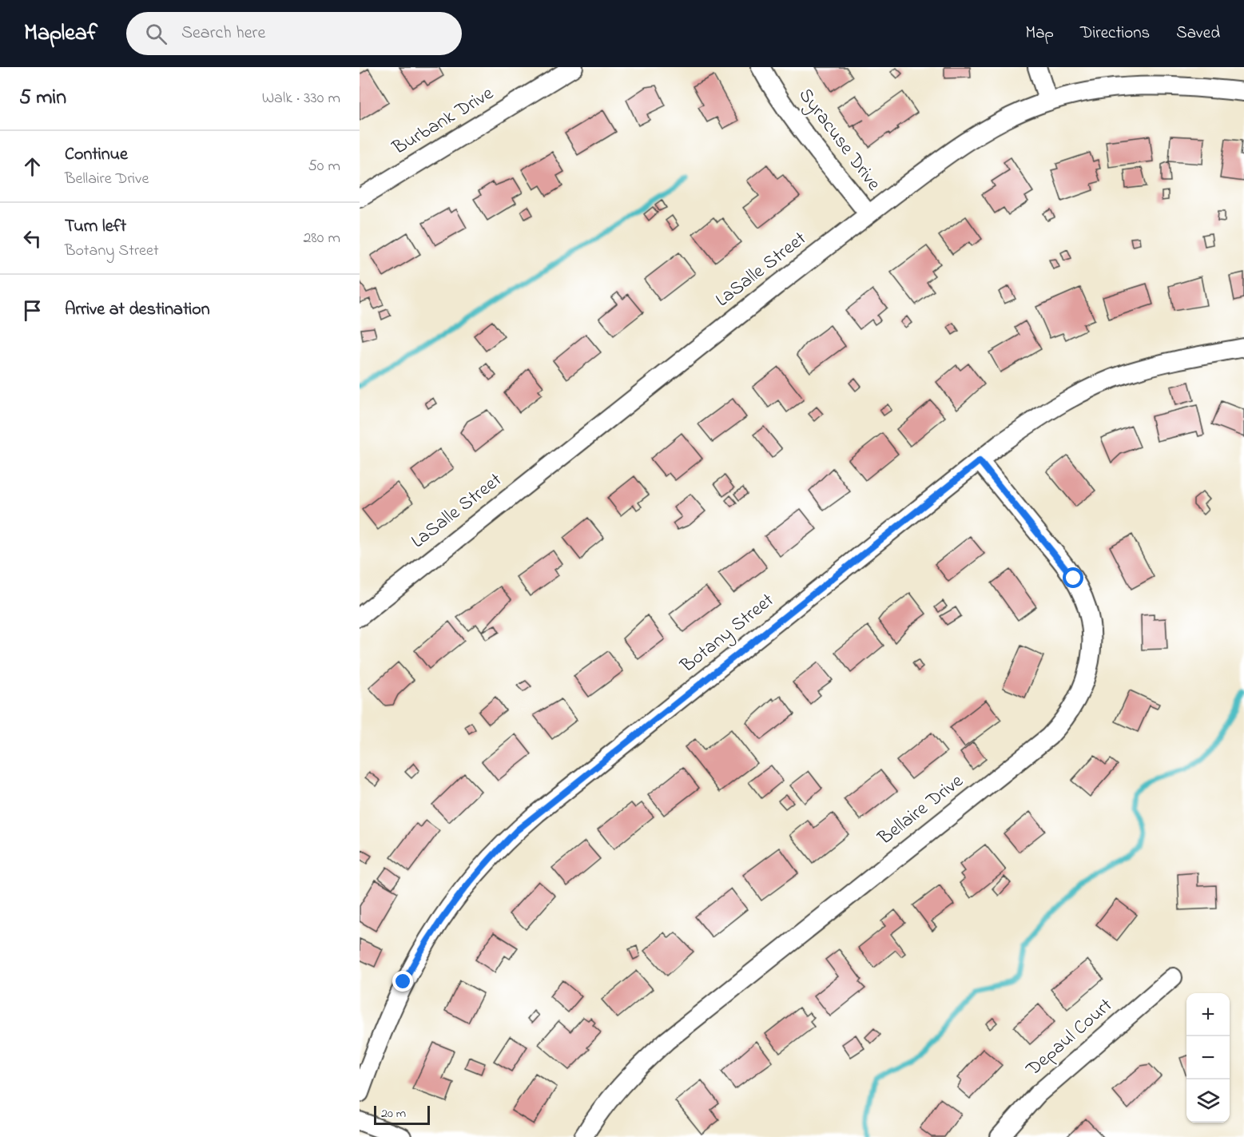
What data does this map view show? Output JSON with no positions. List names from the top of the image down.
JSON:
{
  "streets": {
    "street": [
      "Burbank Drive",
      "Syracuse Drive",
      "LaSalle Street",
      "Botany Street",
      "Bellaire Drive",
      "Depaul Court"
    ]
  },
  "crossings": [
    ["Syracuse Drive", "LaSalle Street"],
    ["Botany Street", "Bellaire Drive"]
  ],
  "scale_bar": "20 m",
  "page": {
    "header": "Mapleaf",
    "search": "Search here",
    "nav": ["Map", "Directions", "Saved"],
    "heading": ["5 min", "Walk · 330 m"],
    "list": [
      ["Continue", "Bellaire Drive", "50 m"],
      ["Turn left", "Botany Street", "280 m"],
      "Arrive at destination"
    ],
    "map_buttons": ["+", "−"],
    "scale": "20 m"
  }
}
